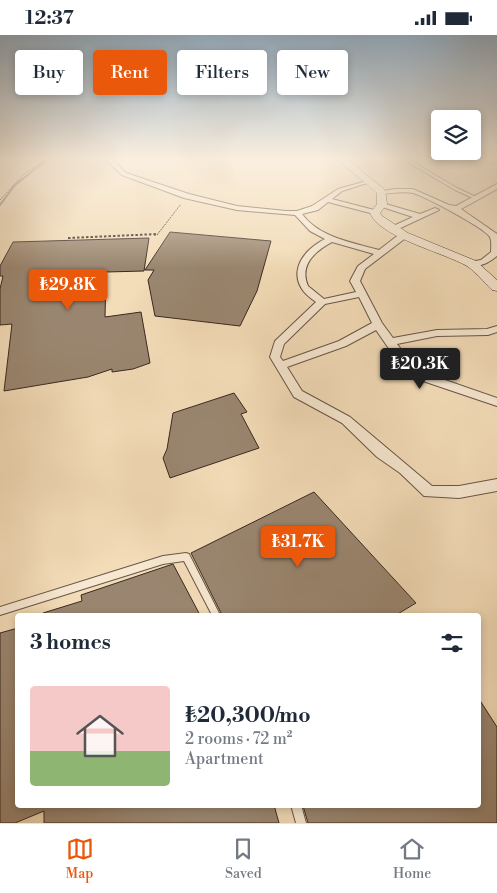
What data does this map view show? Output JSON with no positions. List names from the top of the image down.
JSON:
{
  "page": {
    "status": "12:37",
    "chip": [
      "Buy",
      "Rent",
      "Filters",
      "New"
    ],
    "price": ["₺29.8K", "₺20.3K", "₺31.7K"],
    "heading": "3 homes",
    "list": [
      {
        "name": "₺20,300/mo",
        "note": "2 rooms · 72 m² · Apartment"
      }
    ],
    "tabs": ["Map", "Saved", "Home"]
  }
}
